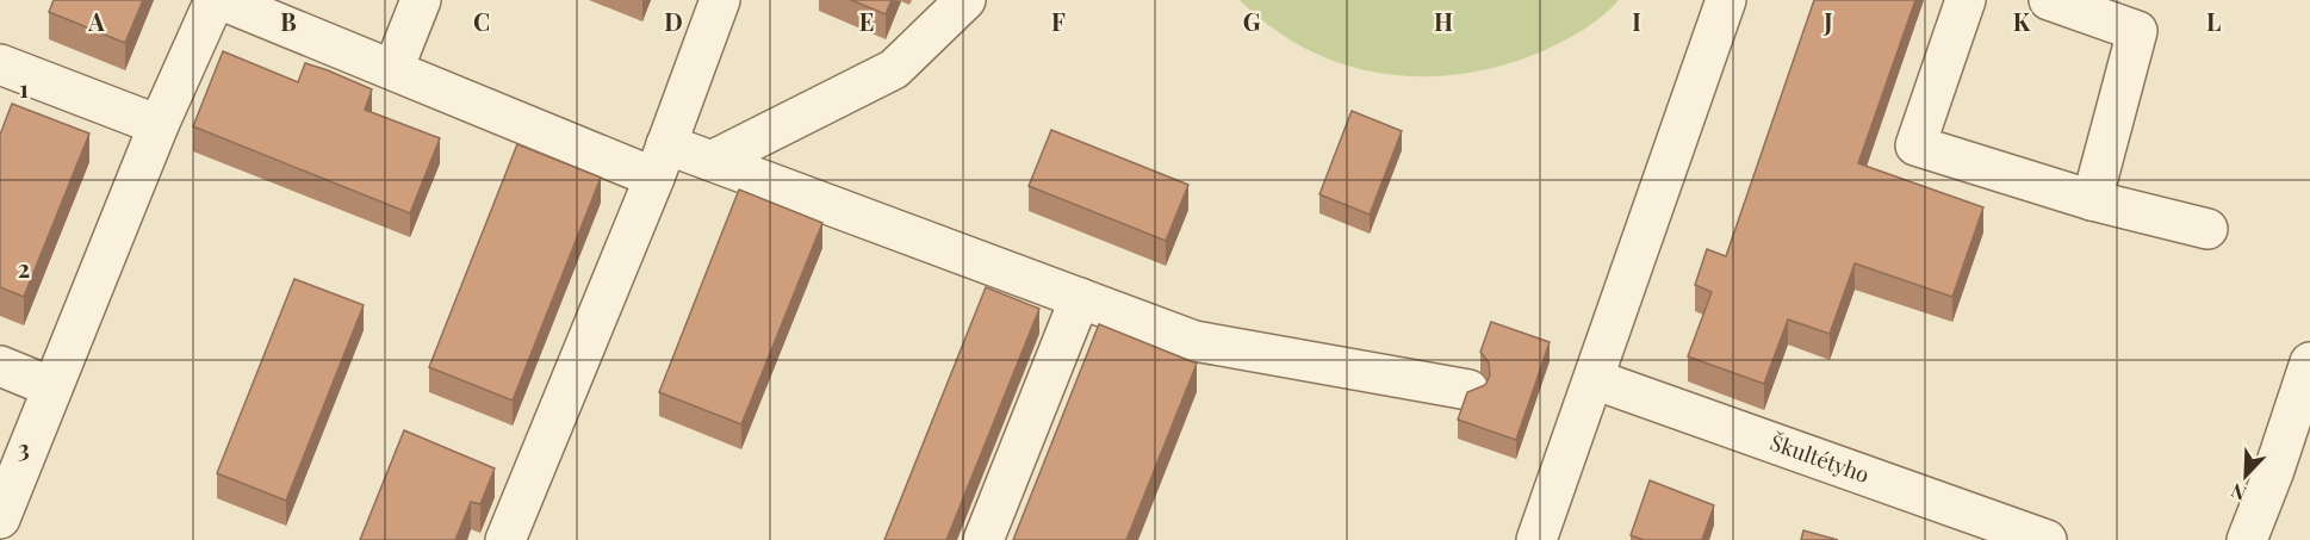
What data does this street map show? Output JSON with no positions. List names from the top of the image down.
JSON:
{
  "streets": {
    "street": ["Škultétyho"]
  },
  "north": "bottom left",
  "grid": {
    "columns": [
      "A",
      "B",
      "C",
      "D",
      "E",
      "F",
      "G",
      "H",
      "I",
      "J",
      "K",
      "L"
    ],
    "rows": ["1", "2", "3"]
  }
}
